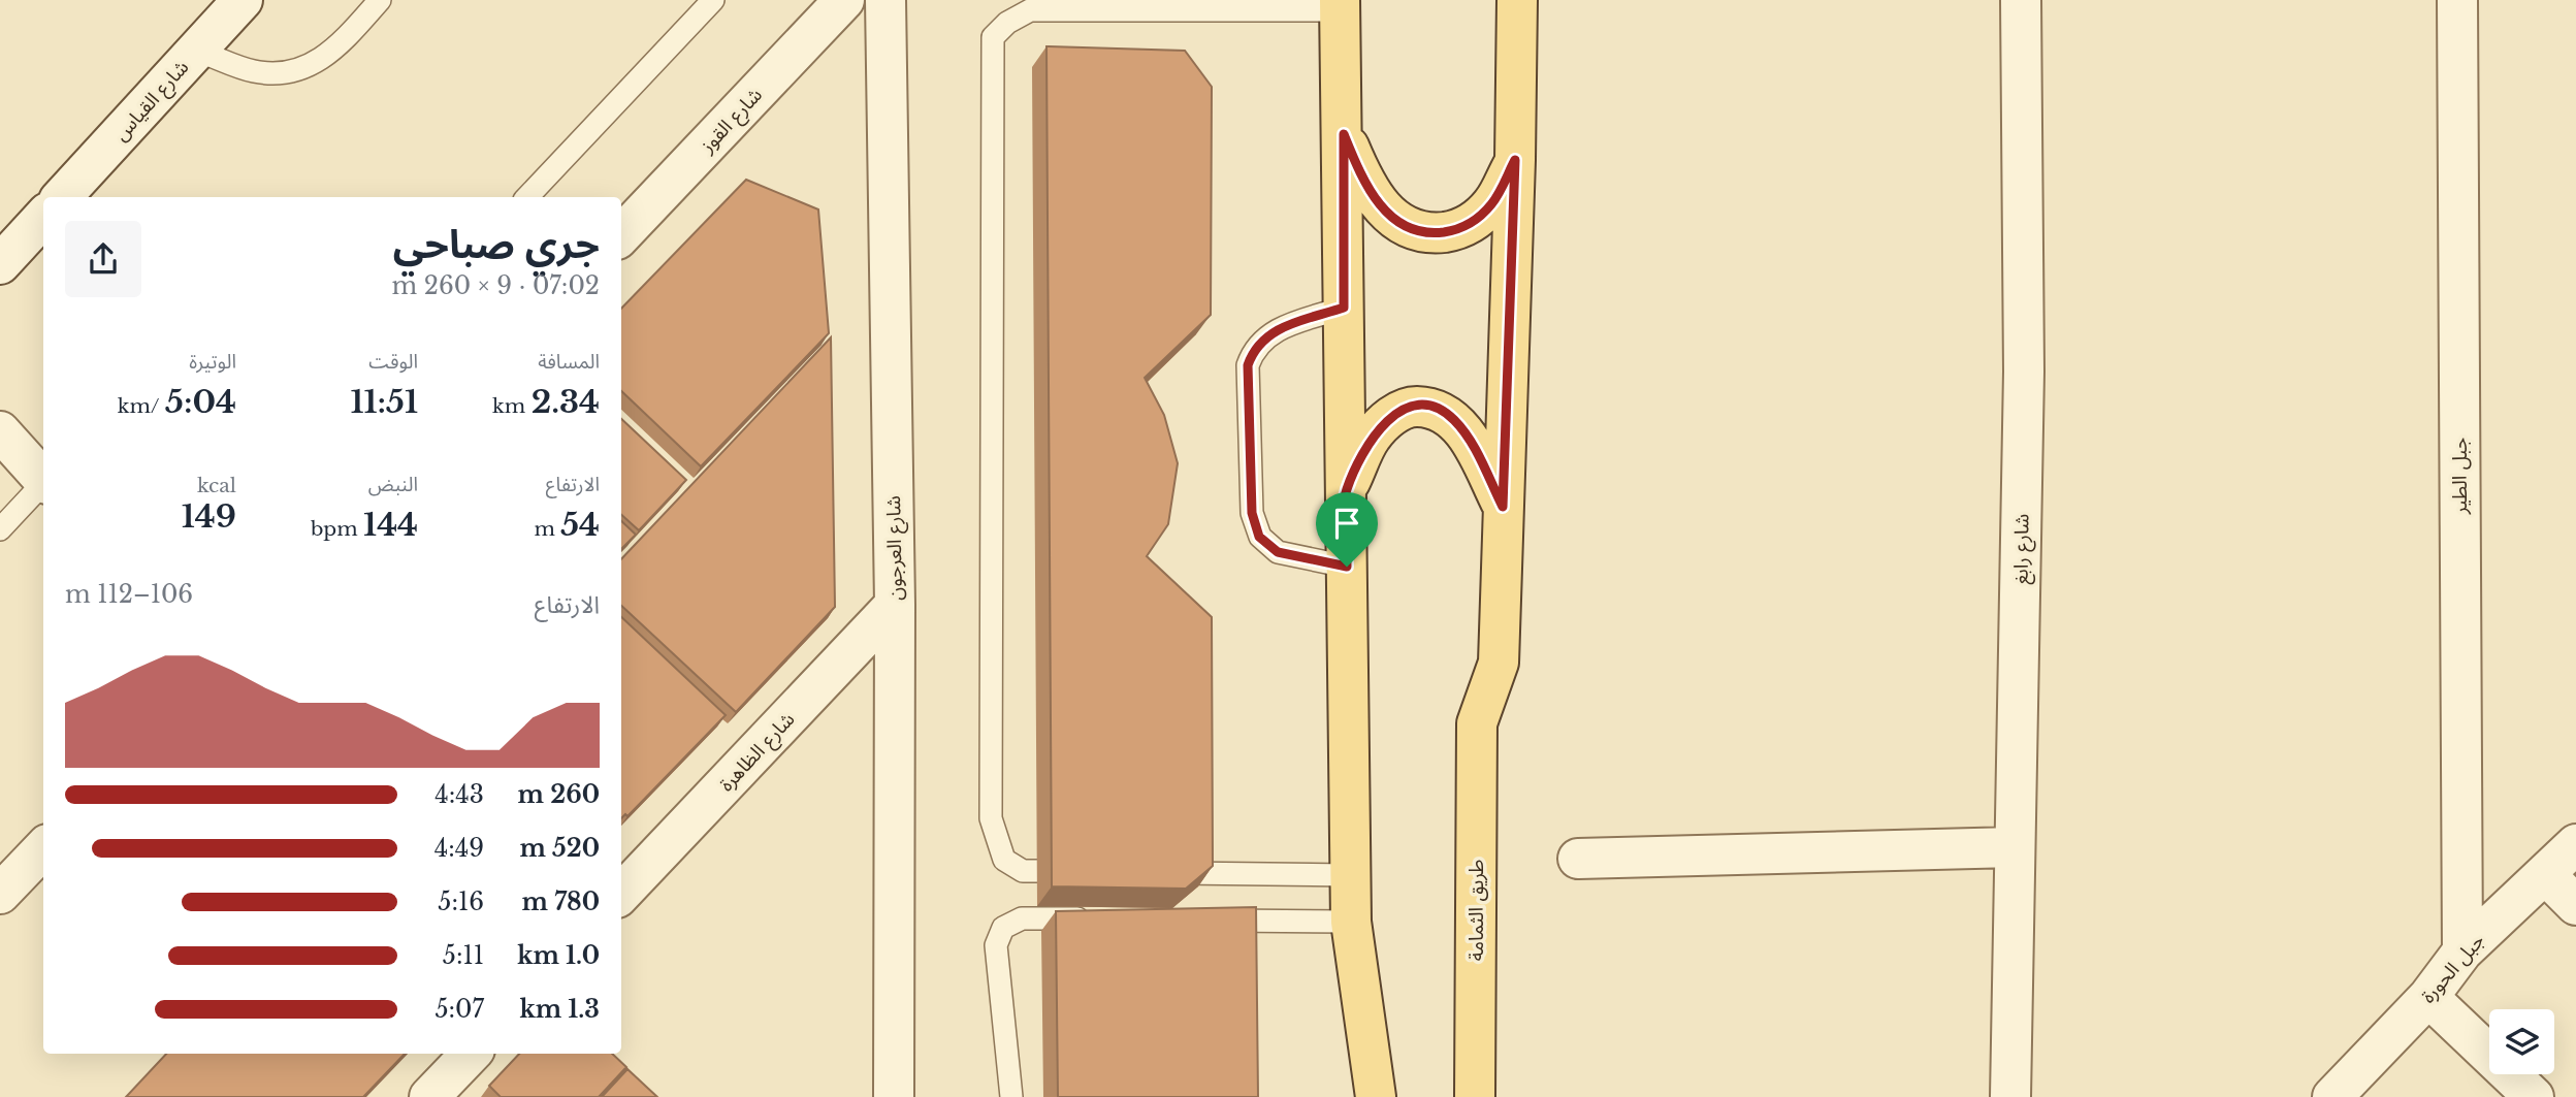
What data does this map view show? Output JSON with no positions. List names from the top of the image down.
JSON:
{
  "streets": {
    "main road": ["طريق الثمامة"],
    "street": [
      "شارع القياس",
      "شارع القوز",
      "جبل الطير",
      "شارع العرجون",
      "شارع رابغ",
      "شارع الظاهرة",
      "جبل الحورة"
    ]
  },
  "crossings": [
    ["جبل الطير", "جبل الحورة"],
    ["شارع العرجون", "شارع الظاهرة"]
  ],
  "page": {
    "heading": ["جري صباحي", "07:02 · 9 × 260 m"],
    "stats": [
      ["المسافة", "2.34 km"],
      ["الوقت", "11:51"],
      ["الوتيرة", "5:04 /km"],
      ["الارتفاع", "54 m"],
      ["النبض", "144 bpm"],
      ["kcal", "149"]
    ],
    "chart": ["الارتفاع", "106–112 m"],
    "list": [
      {
        "name": "260 m",
        "note": "4:43"
      },
      {
        "name": "520 m",
        "note": "4:49"
      },
      {
        "name": "780 m",
        "note": "5:16"
      },
      {
        "name": "1.0 km",
        "note": "5:11"
      },
      {
        "name": "1.3 km",
        "note": "5:07"
      }
    ]
  }
}
